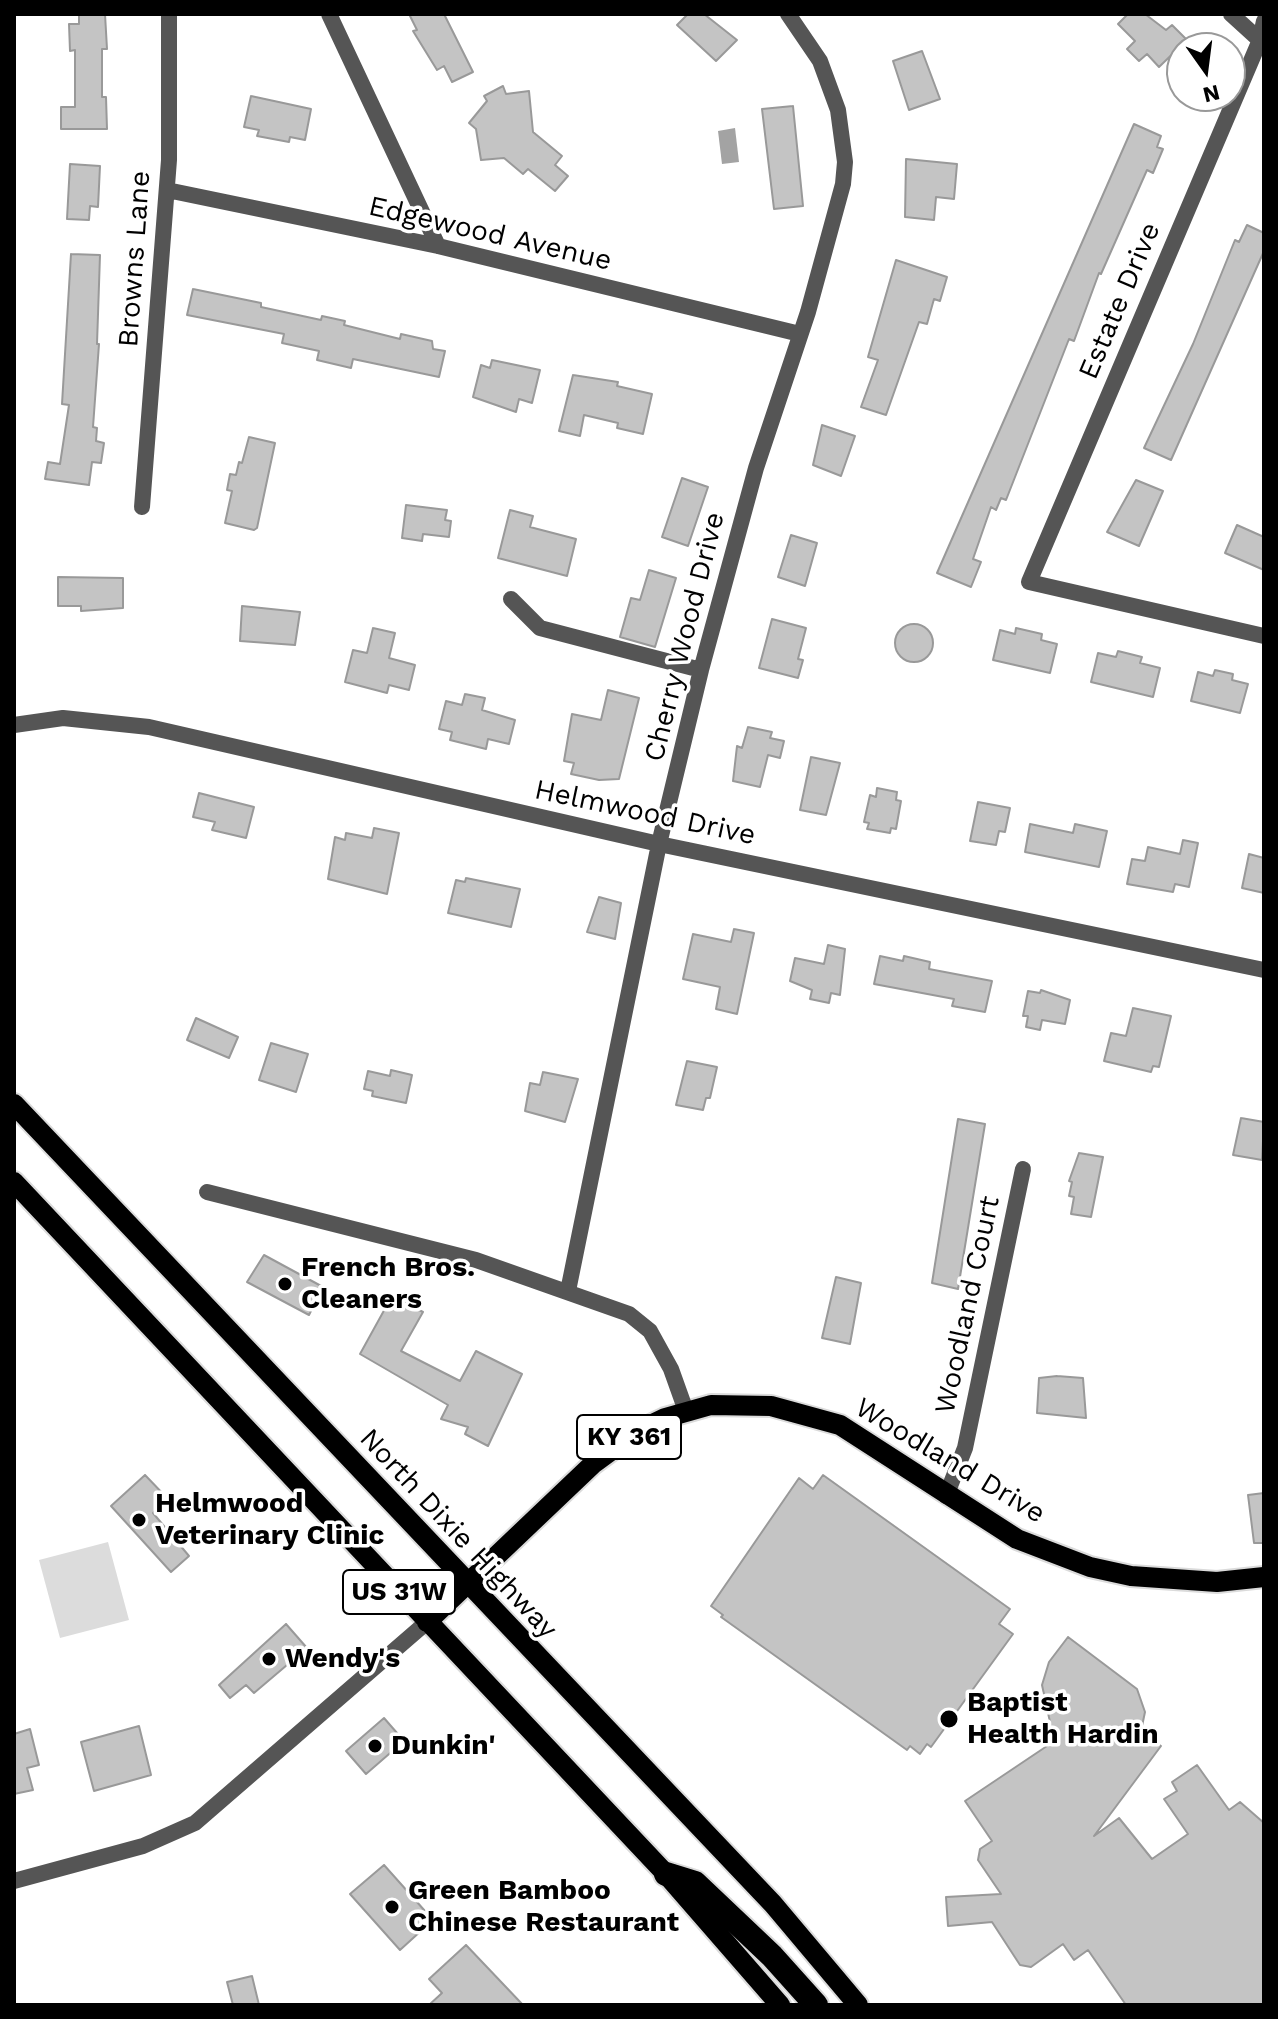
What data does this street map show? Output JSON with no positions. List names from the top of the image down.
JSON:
{
  "streets": {
    "main road": [
      "KY 361",
      "Woodland Drive",
      "North Dixie Highway",
      "US 31W"
    ],
    "street": [
      "Edgewood Avenue",
      "Browns Lane",
      "Estate Drive",
      "Cherry Wood Drive",
      "Helmwood Drive",
      "Woodland Court"
    ]
  },
  "crossings": [
    ["Edgewood Avenue", "Browns Lane"],
    ["Edgewood Avenue", "Cherry Wood Drive"],
    ["Cherry Wood Drive", "Helmwood Drive"],
    ["Woodland Court", "Woodland Drive"],
    ["Woodland Drive", "North Dixie Highway"],
    ["Woodland Drive", "US 31W"]
  ],
  "places": [
    "French Bros. Cleaners",
    "Helmwood Veterinary Clinic",
    "Wendy's",
    "Baptist Health Hardin",
    "Dunkin'",
    "Green Bamboo Chinese Restaurant"
  ],
  "north": "bottom"
}
